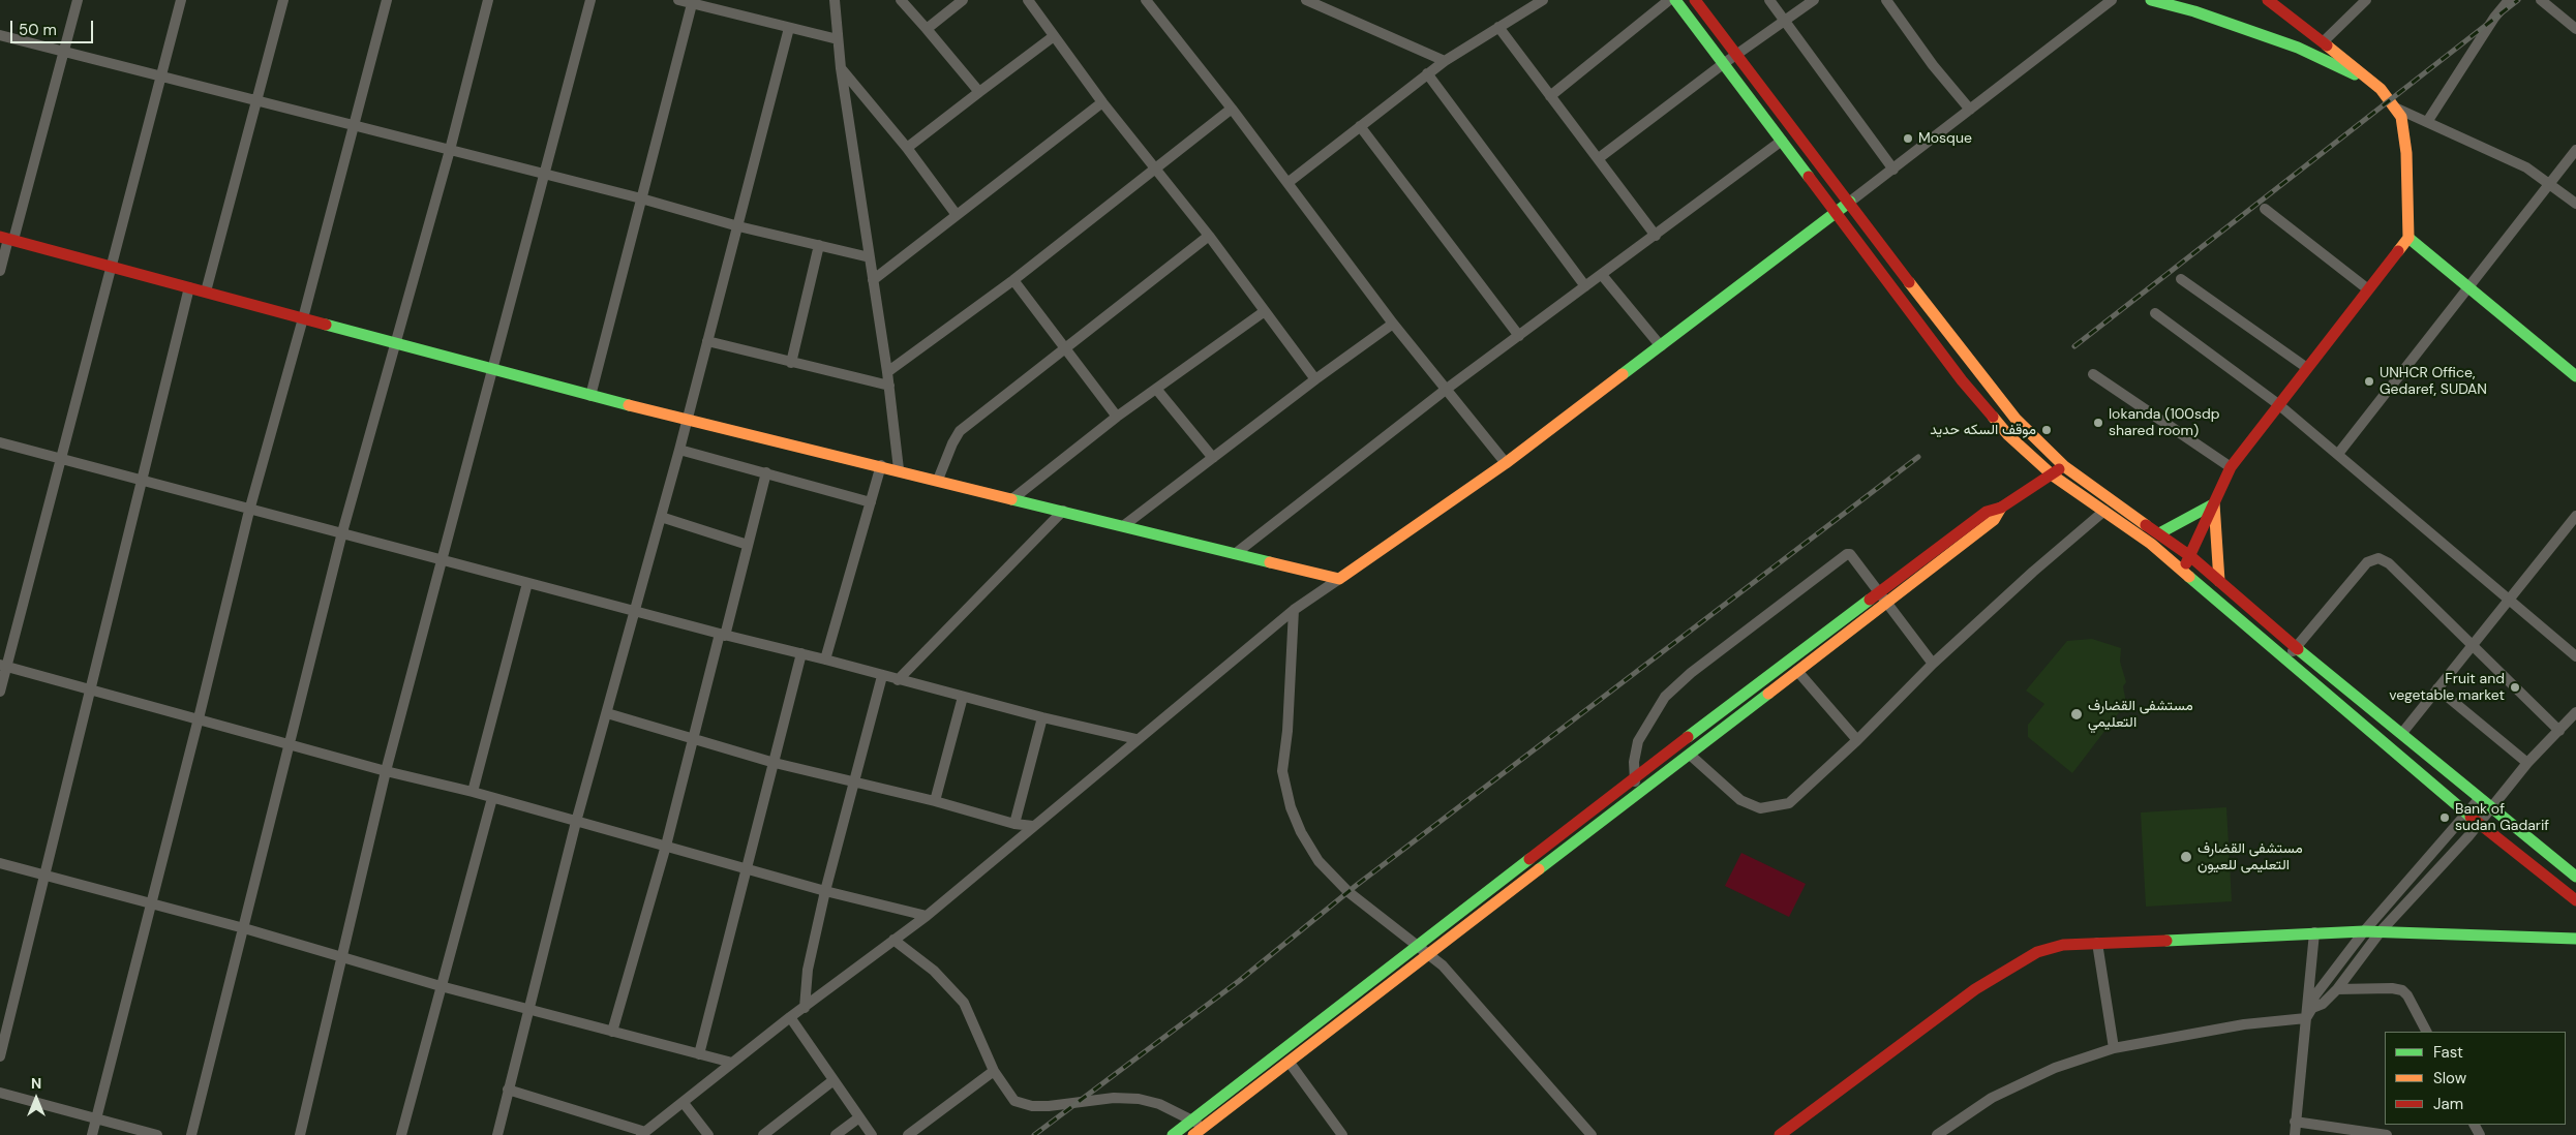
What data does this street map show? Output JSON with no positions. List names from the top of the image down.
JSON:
{
  "places": [
    "Mosque",
    "UNHCR Office, Gedaref, SUDAN",
    "lokanda (100sdp shared room)",
    "موقف السكه حديد",
    "Fruit and vegetable market",
    "مستشفى القضارف التعليمي",
    "Bank of sudan Gadarif",
    "مستشفى القضارف التعليمى للعيون"
  ],
  "legend": ["Fast", "Slow", "Jam"],
  "scale_bar": "50 m",
  "north": "top"
}
